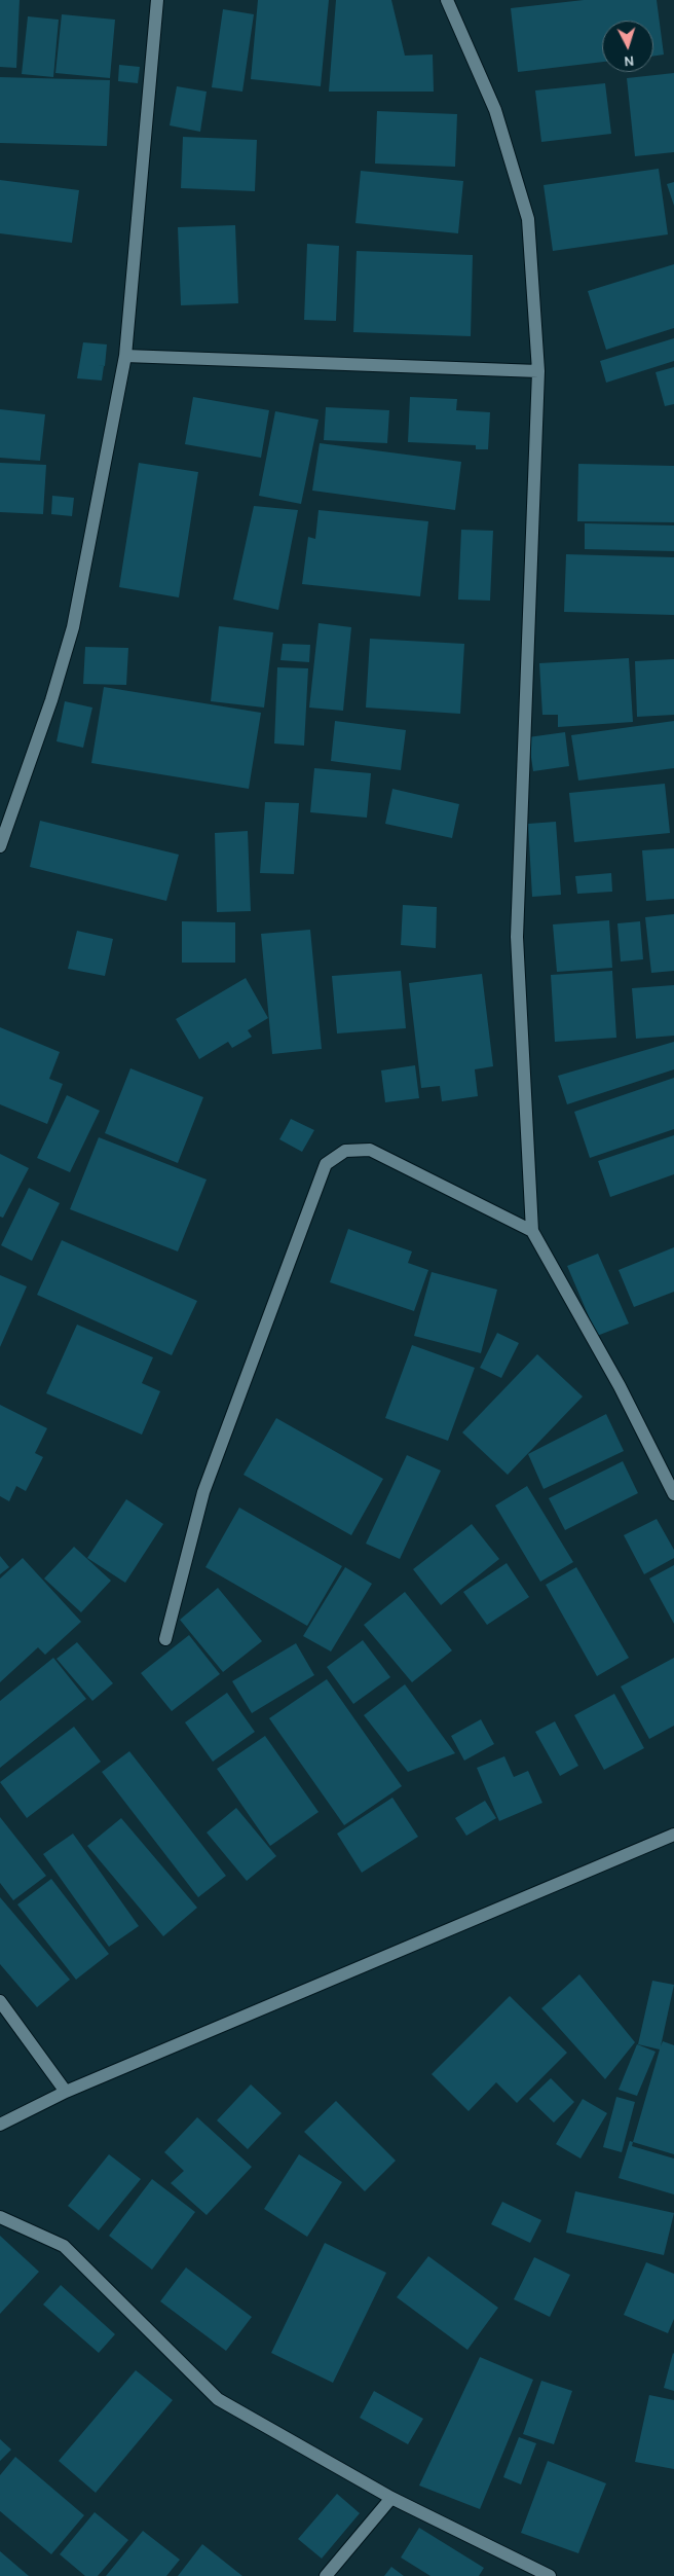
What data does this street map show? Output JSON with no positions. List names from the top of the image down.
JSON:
{
  "north": "bottom"
}
